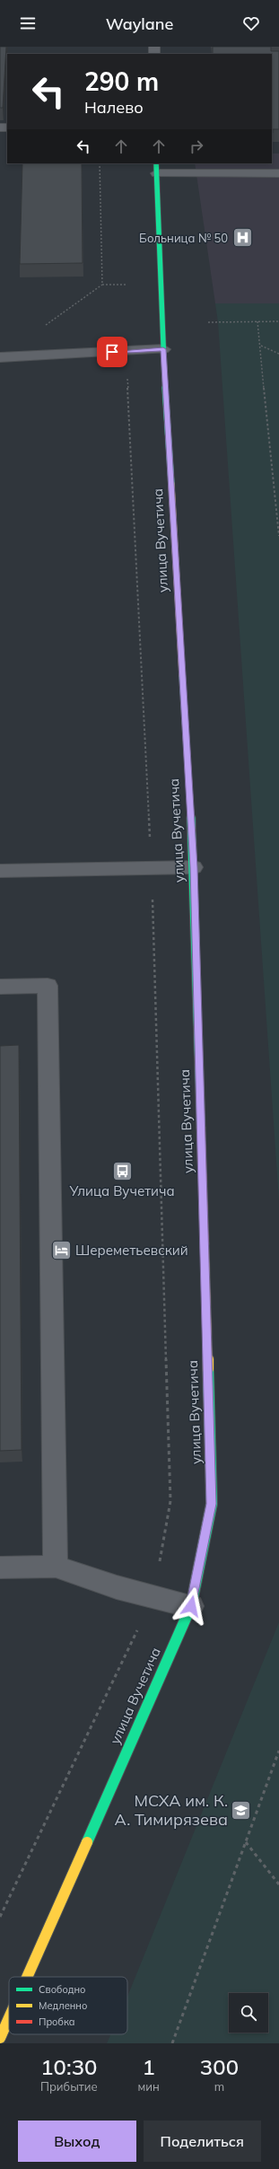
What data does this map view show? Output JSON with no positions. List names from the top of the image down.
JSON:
{
  "streets": {
    "street": ["улица Вучетича"]
  },
  "places": {
    "hospital": ["Больница № 50"],
    "bus stop": ["Улица Вучетича"],
    "hotel": ["Шереметьевский"],
    "school or university": ["МСХА им. К. А. Тимирязева"]
  },
  "legend": ["Свободно", "Медленно", "Пробка"],
  "page": {
    "header": "Waylane",
    "turn": ["290 m", "Налево"],
    "eta": [
      "10:30",
      "Прибытие",
      "1",
      "мин",
      "300",
      "m"
    ],
    "buttons": ["Выход", "Поделиться"]
  }
}
